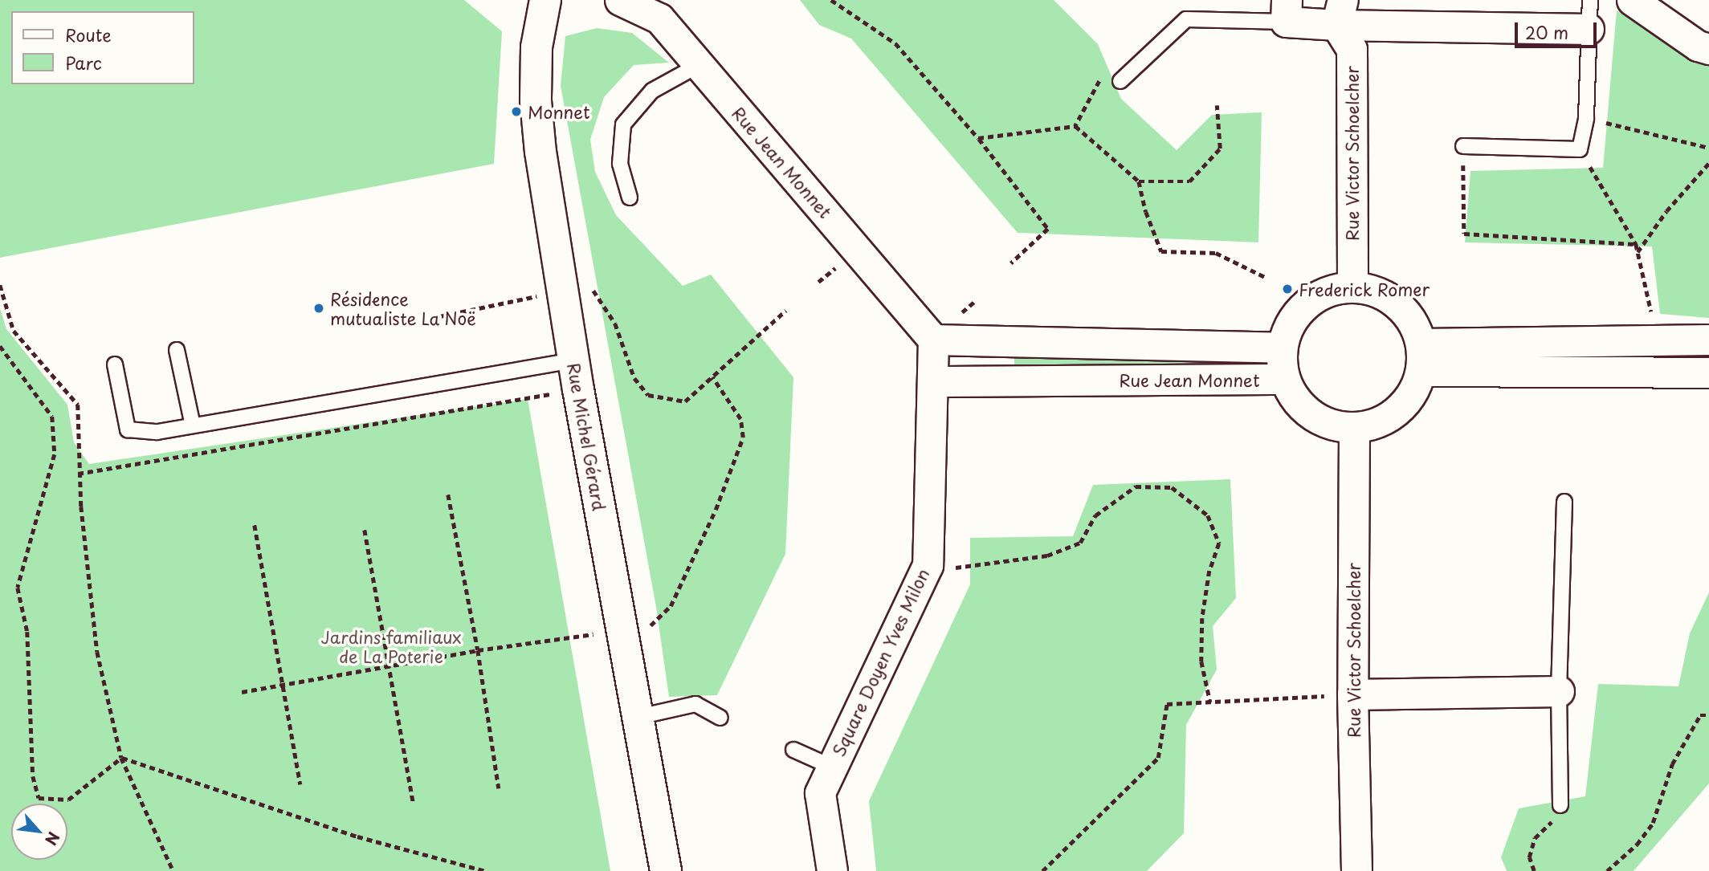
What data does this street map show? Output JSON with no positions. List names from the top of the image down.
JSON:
{
  "streets": {
    "street": [
      "Rue Victor Schoelcher",
      "Rue Jean Monnet",
      "Rue Michel Gérard",
      "Square Doyen Yves Milon"
    ]
  },
  "crossings": [
    ["Rue Victor Schoelcher", "Rue Jean Monnet"],
    ["Rue Jean Monnet", "Square Doyen Yves Milon"]
  ],
  "parks": ["Jardins familiaux de La Poterie"],
  "places": ["Monnet", "Frederick Romer", "Résidence mutualiste La Noë"],
  "legend": ["Route", "Parc"],
  "scale_bar": "20 m",
  "north": "bottom right"
}
